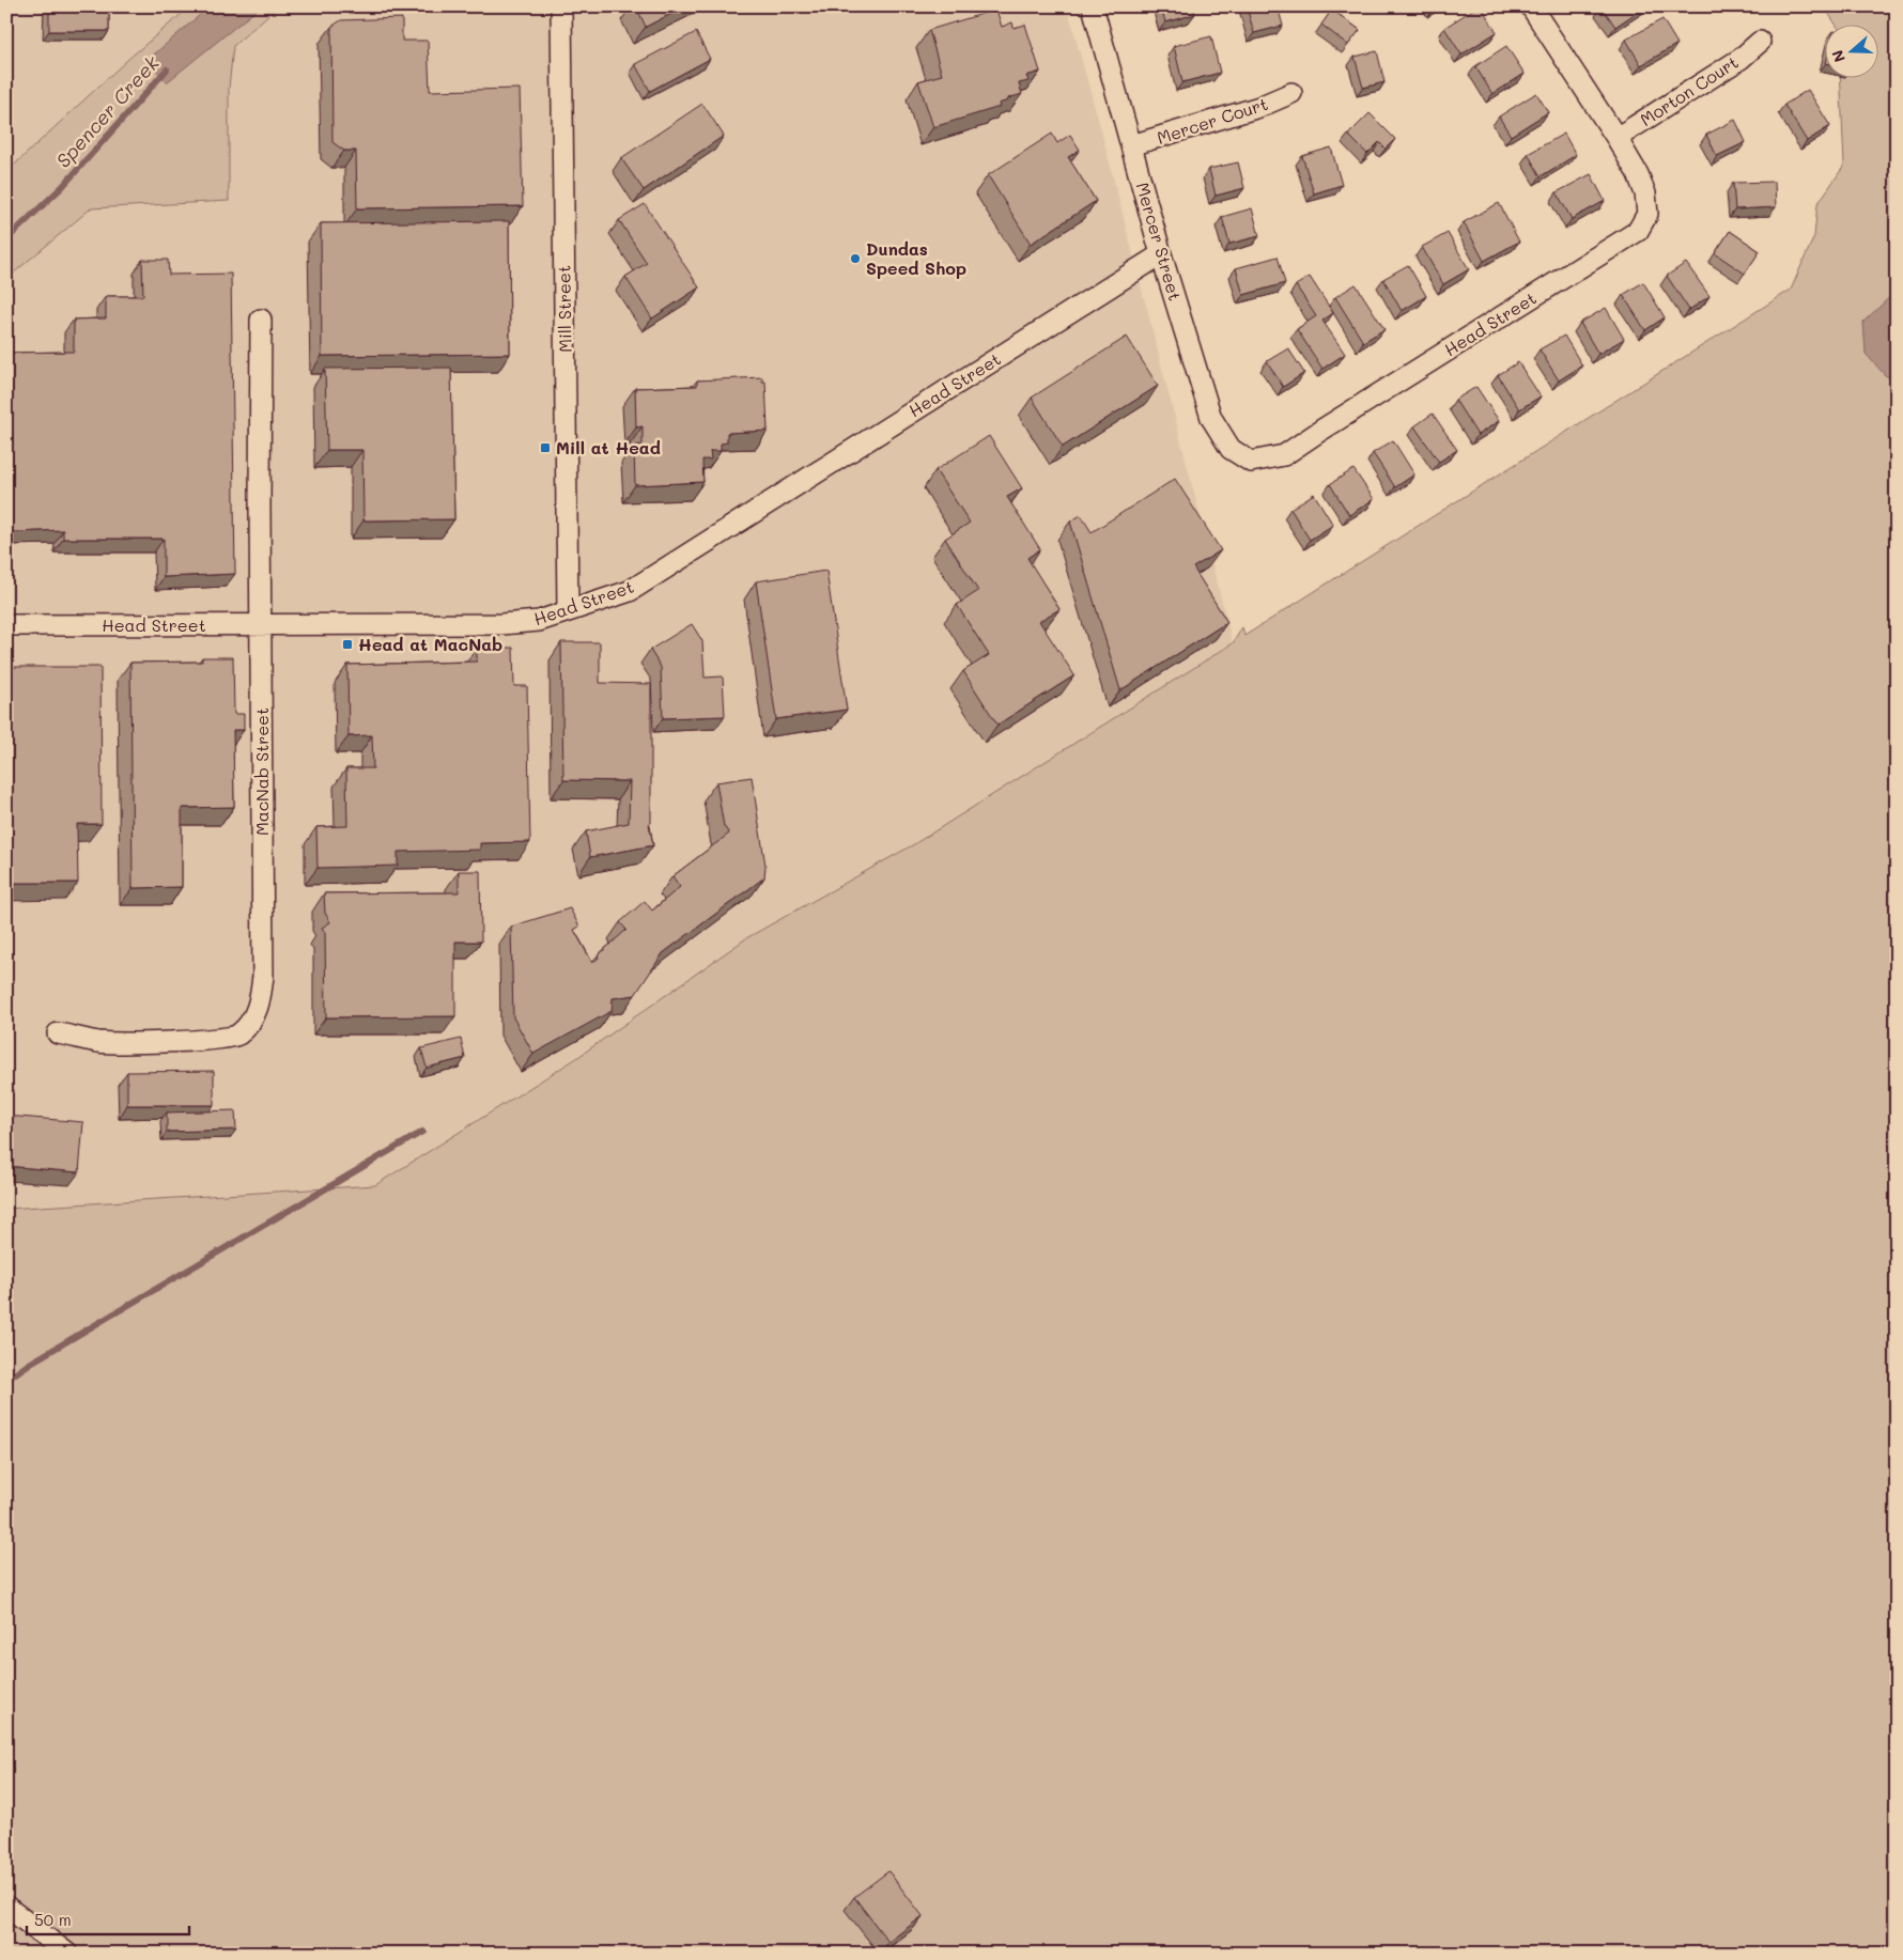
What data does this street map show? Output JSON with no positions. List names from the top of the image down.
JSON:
{
  "streets": {
    "street": [
      "Morton Court",
      "Mercer Court",
      "Mercer Street",
      "Mill Street",
      "Head Street",
      "MacNab Street"
    ]
  },
  "crossings": [
    ["Morton Court", "Head Street"],
    ["Mercer Court", "Mercer Street"],
    ["Mercer Street", "Head Street"],
    ["Mill Street", "Head Street"],
    ["Head Street", "MacNab Street"]
  ],
  "water": ["Spencer Creek"],
  "places": {
    "other": ["Dundas Speed Shop"],
    "transit": ["Mill at Head", "Head at MacNab"]
  },
  "scale_bar": "50 m",
  "north": "left"
}
